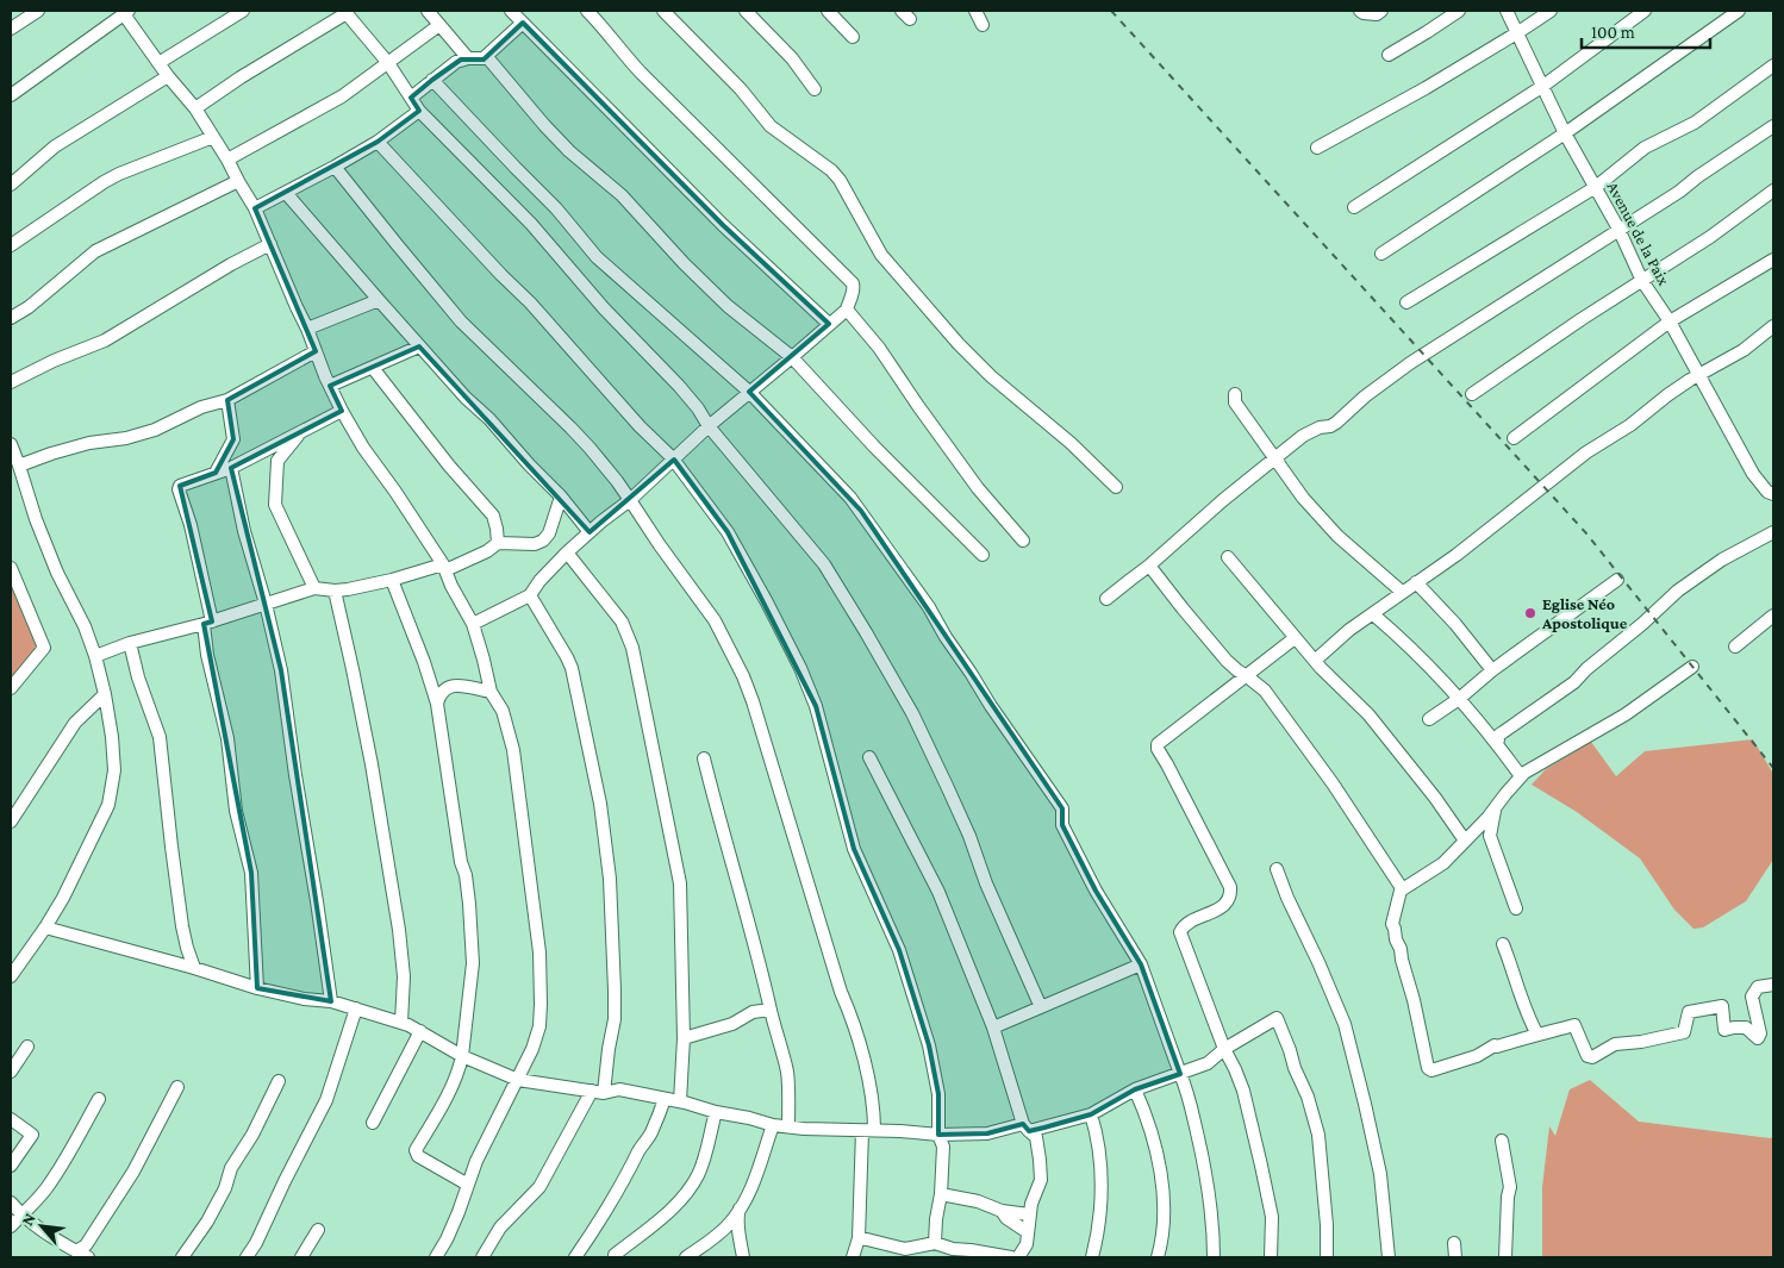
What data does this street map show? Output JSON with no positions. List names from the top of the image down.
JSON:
{
  "streets": {
    "street": ["Avenue de la Paix"]
  },
  "places": ["Eglise Néo Apostolique"],
  "scale_bar": "100 m",
  "north": "top left"
}
